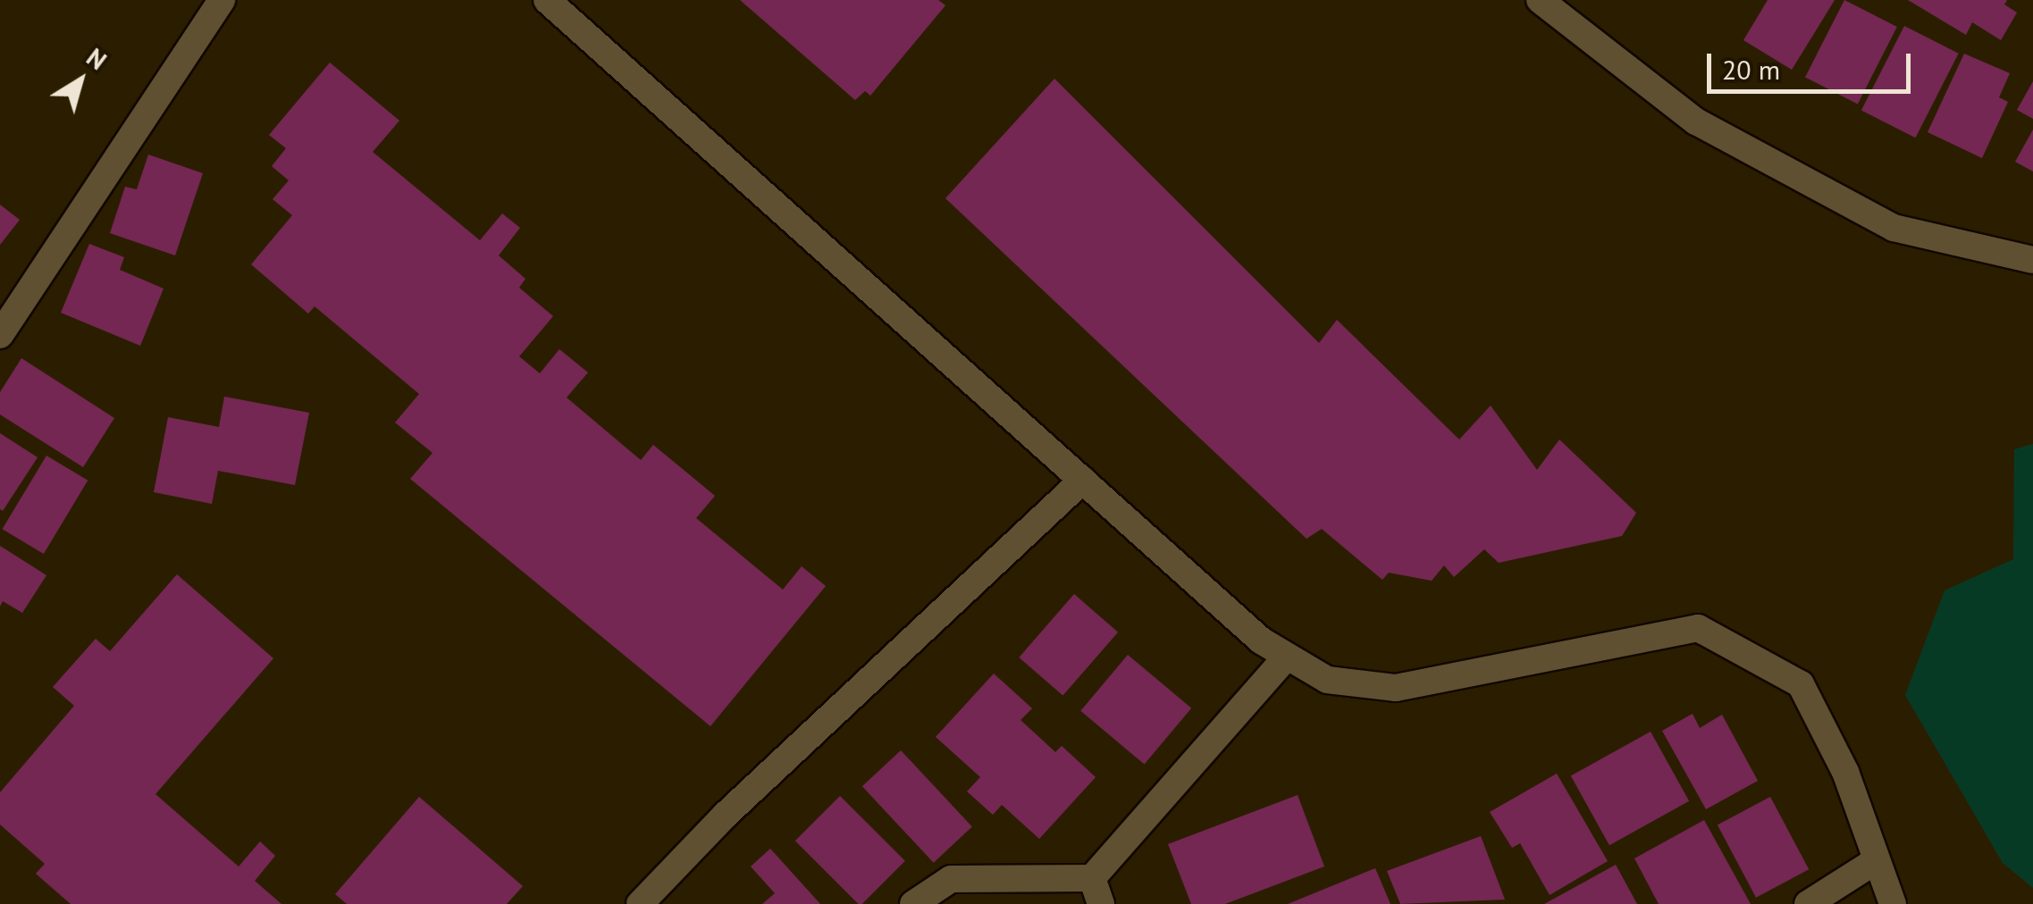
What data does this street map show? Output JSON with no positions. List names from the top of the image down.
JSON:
{
  "scale_bar": "20 m",
  "north": "top right"
}
